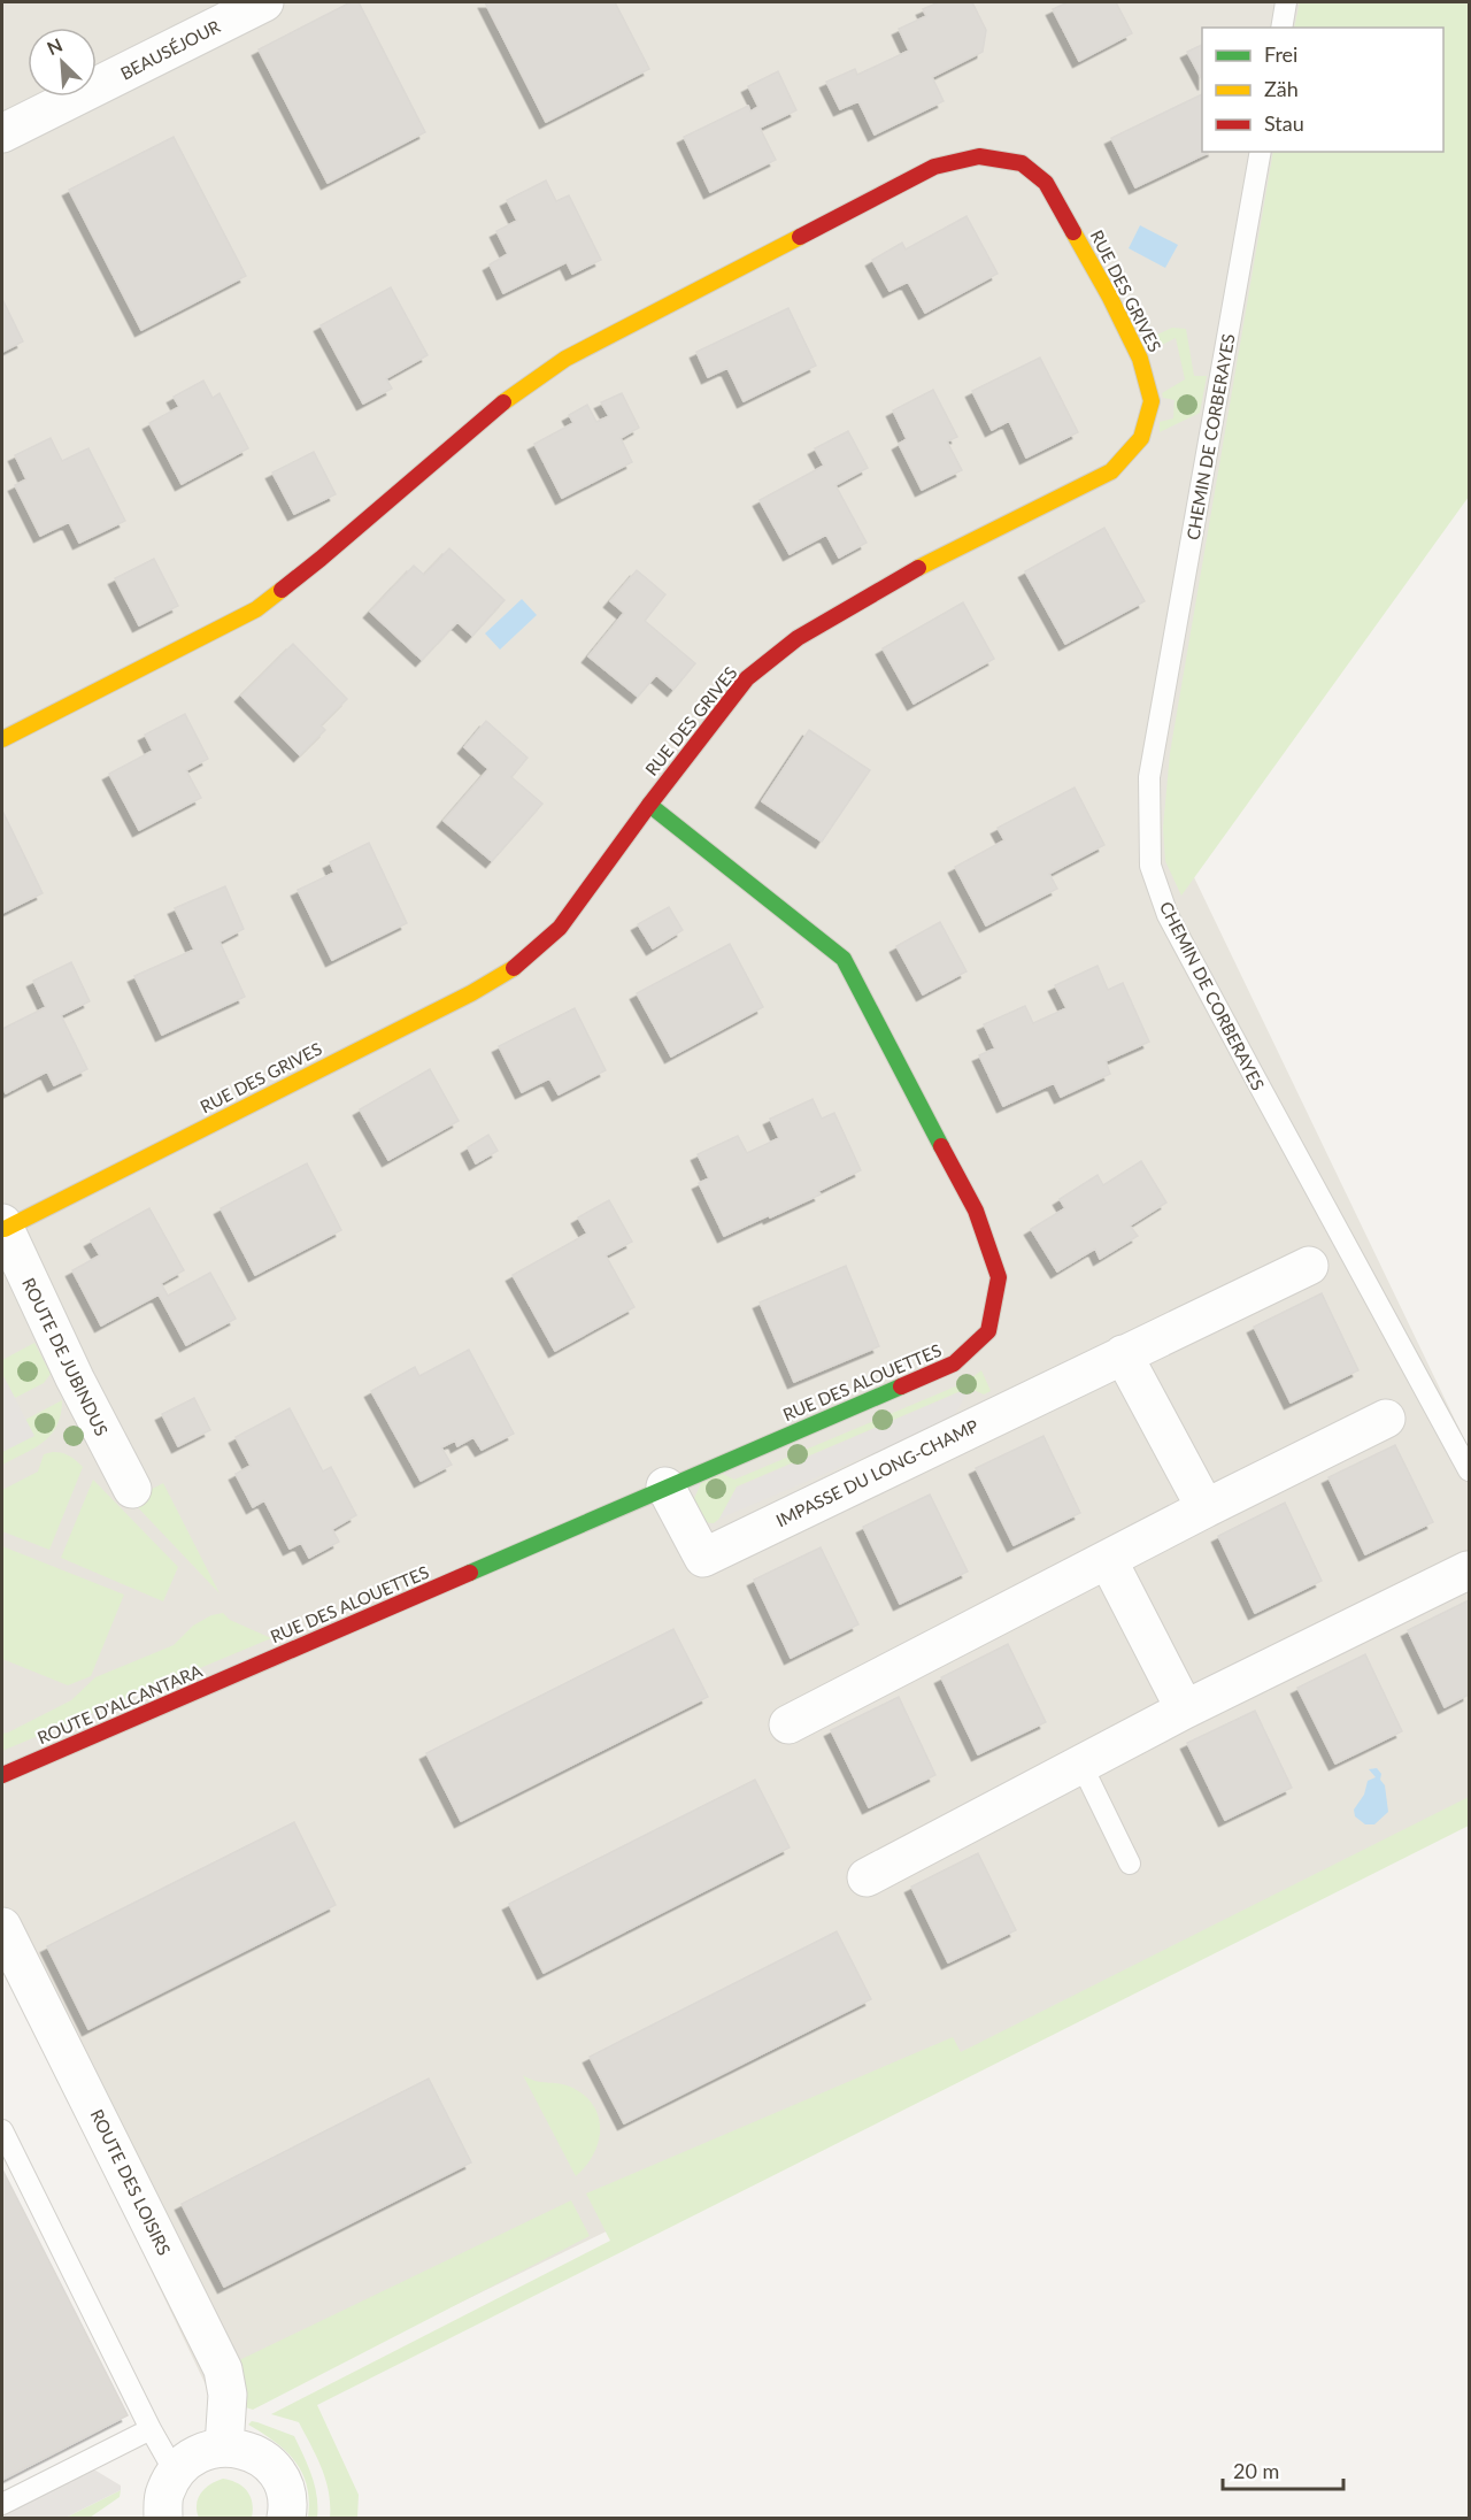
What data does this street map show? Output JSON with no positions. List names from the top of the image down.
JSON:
{
  "streets": {
    "street": [
      "BEAUSÉJOUR",
      "RUE DES GRIVES",
      "ROUTE DE JUBINDUS",
      "RUE DES ALOUETTES",
      "IMPASSE DU LONG-CHAMP",
      "ROUTE D'ALCANTARA",
      "ROUTE DES LOISIRS"
    ],
    "lane": ["CHEMIN DE CORBERAYES"]
  },
  "crossings": [
    ["RUE DES GRIVES", "ROUTE DE JUBINDUS"],
    ["RUE DES GRIVES", "RUE DES ALOUETTES"],
    ["RUE DES ALOUETTES", "IMPASSE DU LONG-CHAMP"],
    ["RUE DES ALOUETTES", "ROUTE D'ALCANTARA"]
  ],
  "legend": ["Frei", "Zäh", "Stau"],
  "scale_bar": "20 m",
  "north": "top left"
}
